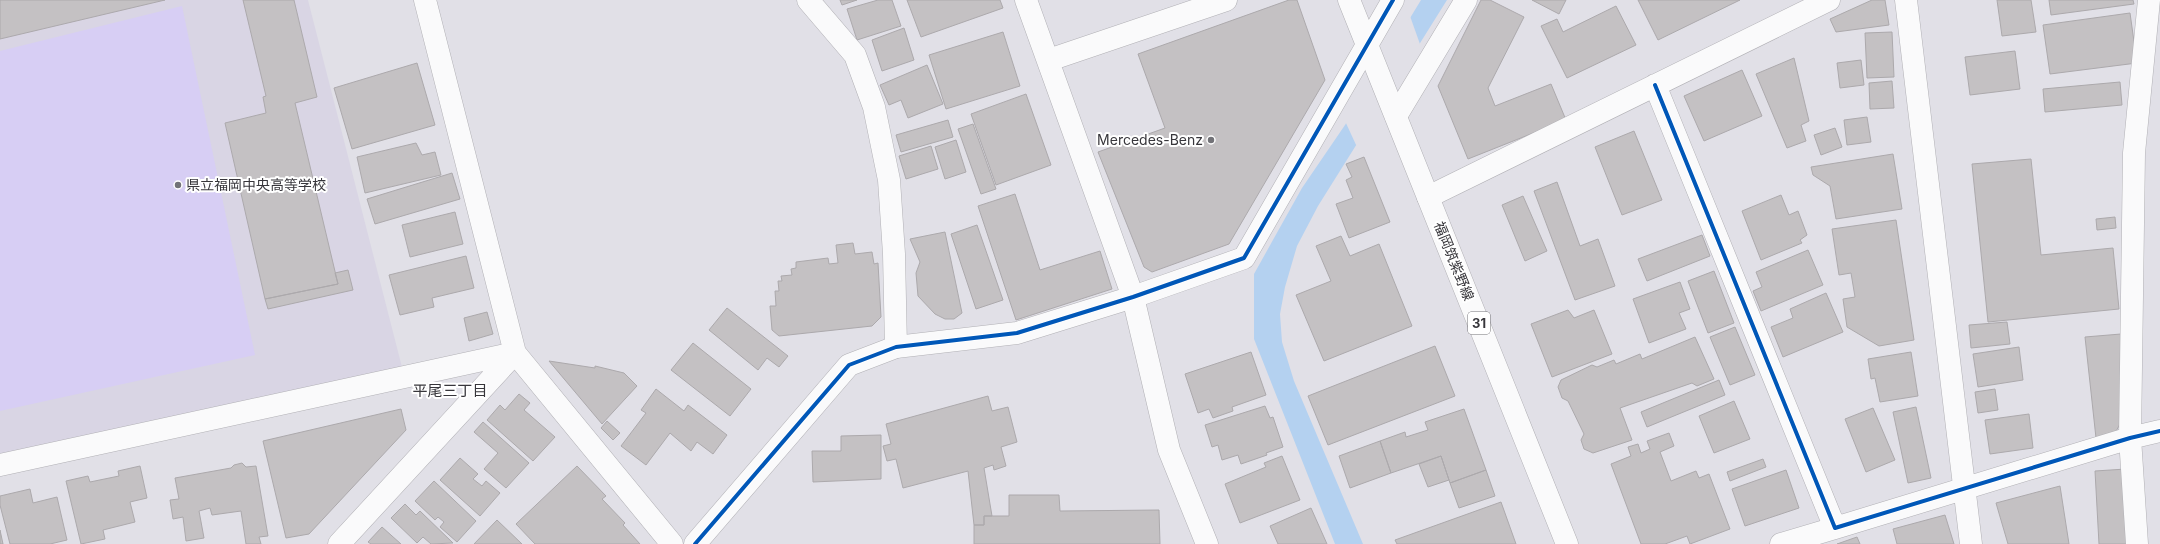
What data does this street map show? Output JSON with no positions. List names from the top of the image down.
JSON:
{
  "streets": {
    "street": ["福岡筑紫野線", "31"]
  },
  "districts": ["平尾三丁目"],
  "places": ["Mercedes-Benz", "県立福岡中央高等学校"]
}
